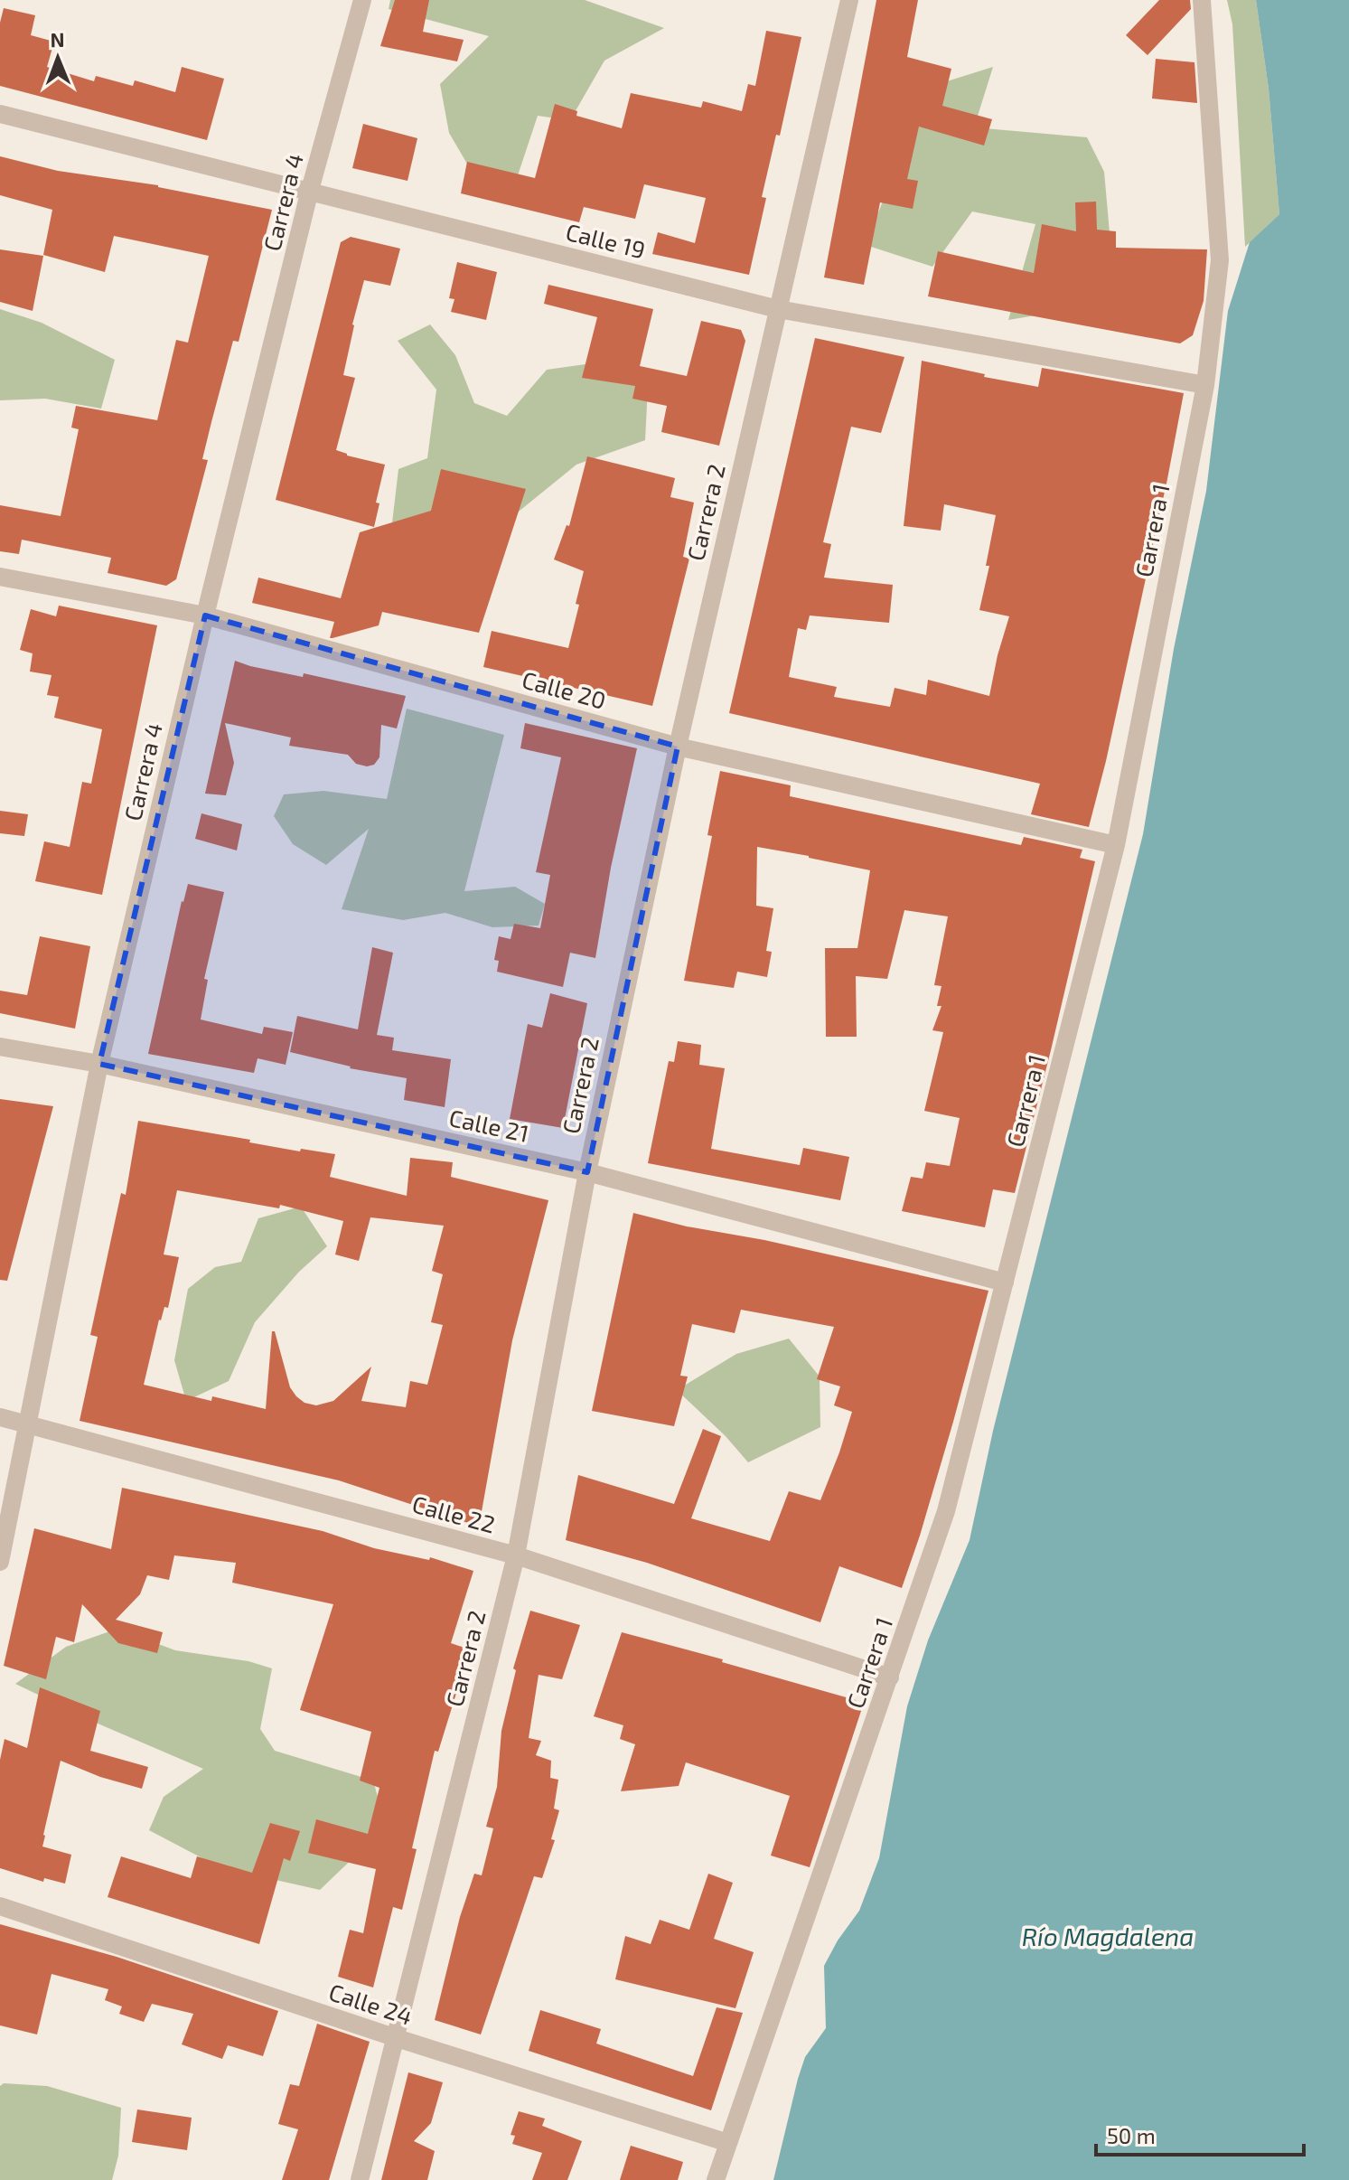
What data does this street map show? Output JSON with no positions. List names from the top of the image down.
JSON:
{
  "streets": {
    "street": [
      "Carrera 4",
      "Calle 19",
      "Carrera 2",
      "Carrera 1",
      "Calle 20",
      "Calle 21",
      "Calle 22",
      "Calle 24"
    ]
  },
  "crossings": [
    ["Carrera 4", "Calle 19"],
    ["Carrera 4", "Calle 20"],
    ["Carrera 4", "Calle 21"],
    ["Carrera 4", "Calle 22"],
    ["Calle 19", "Carrera 2"],
    ["Calle 19", "Carrera 1"],
    ["Carrera 2", "Calle 20"],
    ["Carrera 2", "Calle 21"],
    ["Carrera 2", "Calle 22"],
    ["Carrera 2", "Calle 24"],
    ["Carrera 1", "Calle 20"],
    ["Carrera 1", "Calle 21"],
    ["Carrera 1", "Calle 22"],
    ["Carrera 1", "Calle 24"]
  ],
  "water": ["Río Magdalena"],
  "scale_bar": "50 m",
  "north": "top"
}
